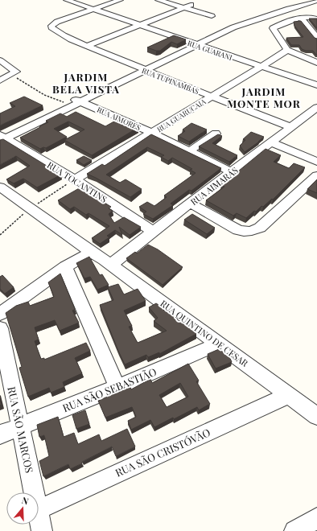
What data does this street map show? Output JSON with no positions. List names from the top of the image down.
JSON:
{
  "streets": {
    "street": [
      "RUA GUARANI",
      "RUA TUPINAMBÁS",
      "RUA GUARUCAIA",
      "RUA AIMORÉS",
      "RUA TOCANTINS",
      "RUA AIMARÁS",
      "RUA QUINTINO DE CESAR",
      "RUA SÃO SEBASTIÃO",
      "RUA SÃO MARCOS",
      "RUA SÃO CRISTÓVÃO"
    ]
  },
  "crossings": [
    ["RUA GUARANI", "RUA TUPINAMBÁS"],
    ["RUA GUARANI", "RUA GUARUCAIA"],
    ["RUA TUPINAMBÁS", "RUA GUARUCAIA"],
    ["RUA TUPINAMBÁS", "RUA AIMARÁS"],
    ["RUA GUARUCAIA", "RUA AIMORÉS"],
    ["RUA GUARUCAIA", "RUA TOCANTINS"],
    ["RUA AIMORÉS", "RUA AIMARÁS"],
    ["RUA TOCANTINS", "RUA AIMARÁS"],
    ["RUA AIMARÁS", "RUA QUINTINO DE CESAR"],
    ["RUA QUINTINO DE CESAR", "RUA SÃO SEBASTIÃO"],
    ["RUA QUINTINO DE CESAR", "RUA SÃO CRISTÓVÃO"],
    ["RUA SÃO SEBASTIÃO", "RUA SÃO MARCOS"]
  ],
  "districts": ["JARDIM BELA VISTA", "JARDIM MONTE MOR"],
  "north": "top"
}
